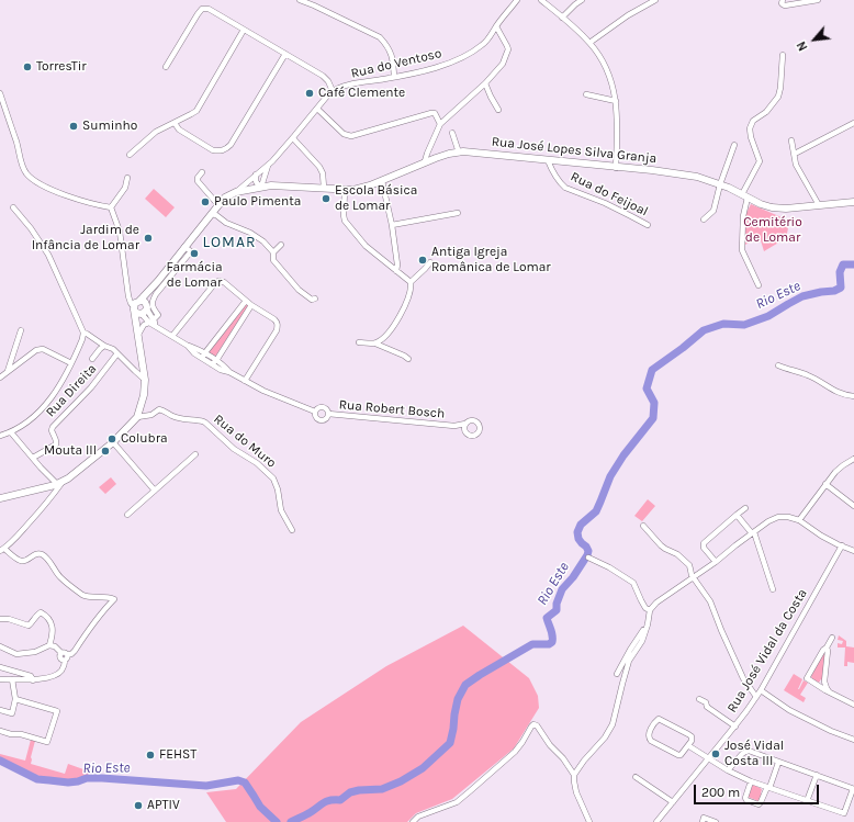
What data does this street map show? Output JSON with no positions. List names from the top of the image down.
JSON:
{
  "streets": {
    "main road": ["Rua José Lopes Silva Granja"],
    "street": [
      "Rua do Ventoso",
      "Rua do Feijoal",
      "Rua Direita",
      "Rua Robert Bosch",
      "Rua do Muro",
      "Rua José Vidal da Costa"
    ]
  },
  "crossings": [
    ["Rua José Lopes Silva Granja", "Rua do Feijoal"]
  ],
  "districts": ["LOMAR"],
  "water": ["Rio Este"],
  "parks": ["Cemitério de Lomar"],
  "places": [
    "TorresTir",
    "Café Clemente",
    "Suminho",
    "Escola Básica de Lomar",
    "Paulo Pimenta",
    "Jardim de Infância de Lomar",
    "Farmácia de Lomar",
    "Antiga Igreja Românica de Lomar",
    "Colubra",
    "Mouta III",
    "José Vidal Costa III",
    "FEHST",
    "APTIV"
  ],
  "scale_bar": "200 m",
  "north": "bottom left"
}
